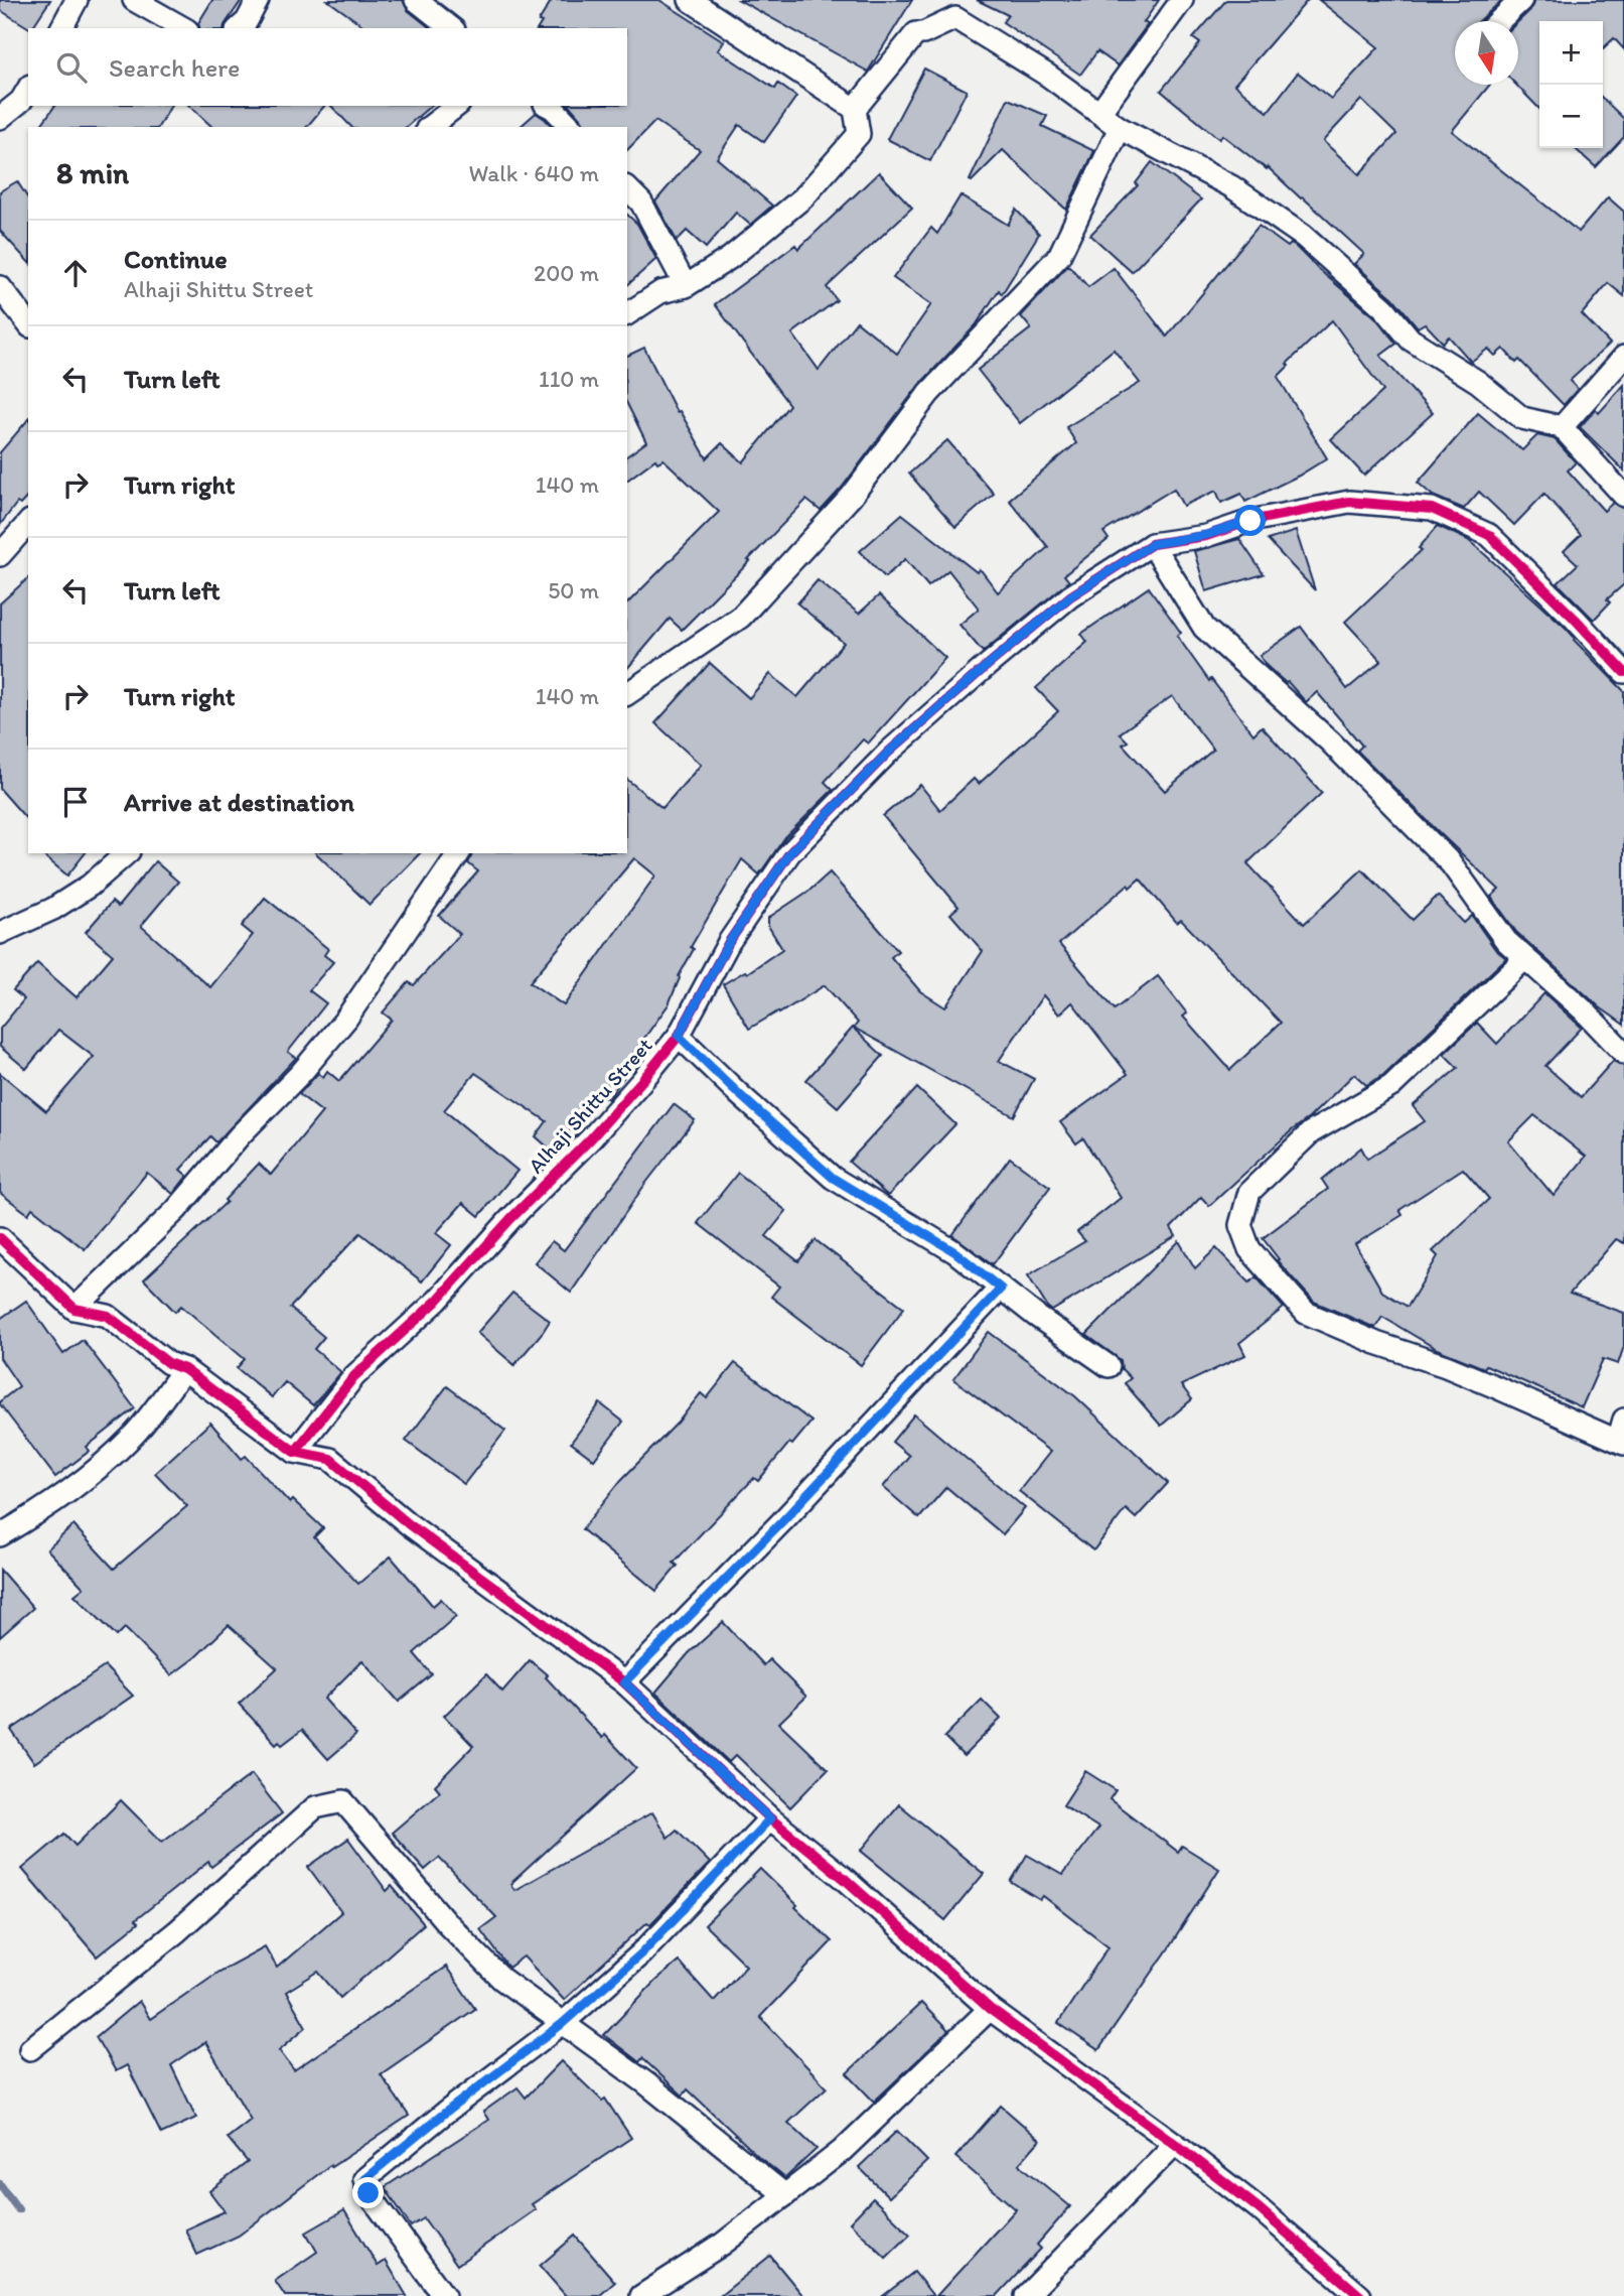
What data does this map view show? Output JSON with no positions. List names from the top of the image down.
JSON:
{
  "streets": {
    "street": ["Alhaji Shittu Street"]
  },
  "north": "bottom",
  "page": {
    "map_buttons": ["+", "−"],
    "search": "Search here",
    "heading": ["8 min", "Walk · 640 m"],
    "list": [
      ["Continue", "Alhaji Shittu Street", "200 m"],
      ["Turn left", "110 m"],
      ["Turn right", "140 m"],
      ["Turn left", "50 m"],
      ["Turn right", "140 m"],
      "Arrive at destination"
    ]
  }
}
